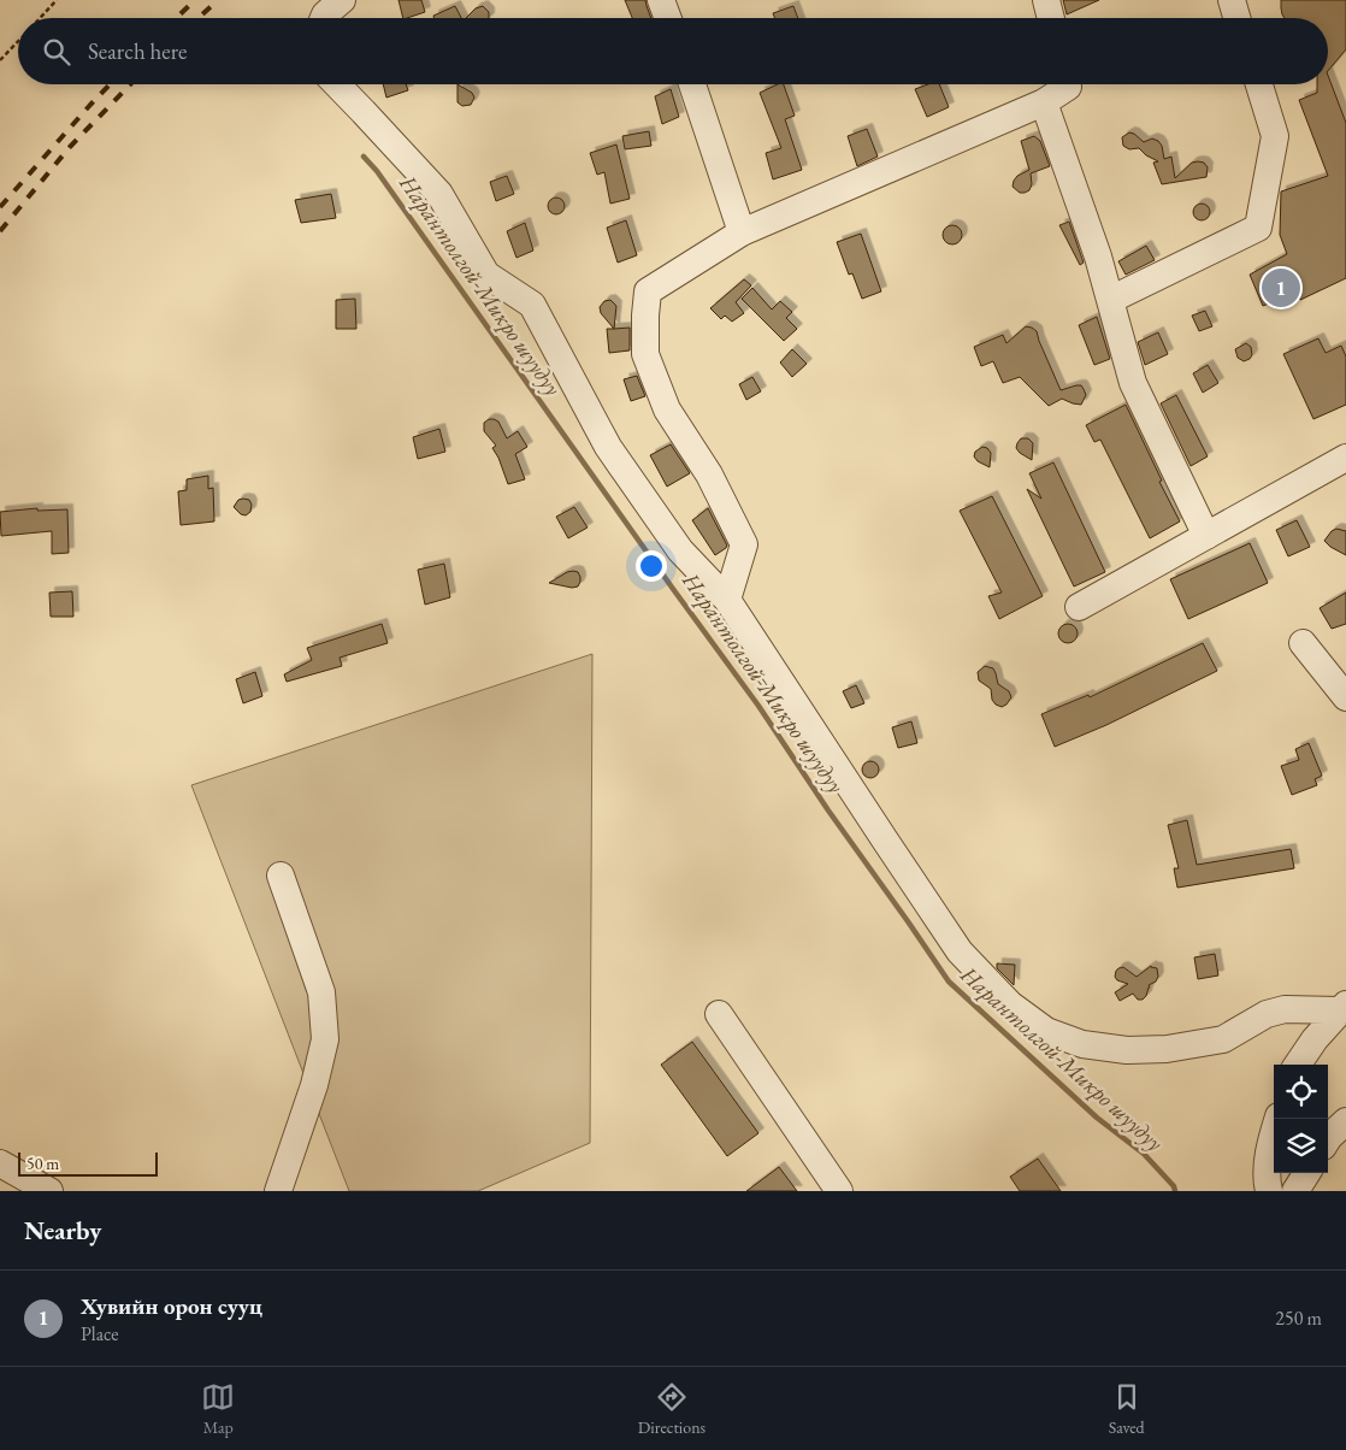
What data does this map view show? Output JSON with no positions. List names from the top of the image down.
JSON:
{
  "water": ["Нарантолгой-Микро шуудуу"],
  "scale_bar": "50 m",
  "page": {
    "search": "Search here",
    "pins": "1",
    "scale": "50 m",
    "heading": "Nearby",
    "list": [
      {
        "mark": "1",
        "name": "Хувийн орон сууц",
        "note": "Place",
        "value": "250 m"
      }
    ],
    "nav": ["Map", "Directions", "Saved"]
  }
}
